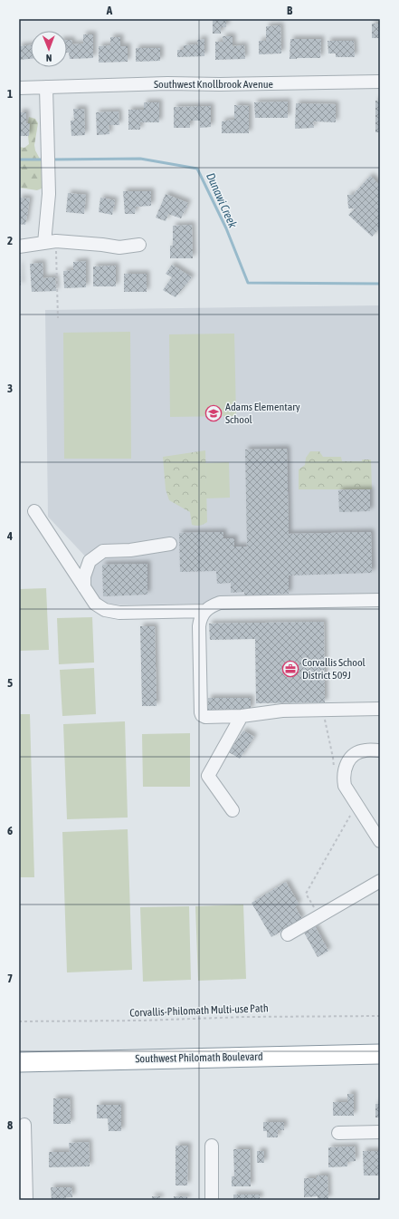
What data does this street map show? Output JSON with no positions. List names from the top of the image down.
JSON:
{
  "streets": {
    "highway": ["Southwest Philomath Boulevard"],
    "street": ["Southwest Knollbrook Avenue"],
    "path": ["Corvallis-Philomath Multi-use Path"]
  },
  "water": ["Dunawi Creek"],
  "places": {
    "school or university": ["Adams Elementary School"],
    "office": ["Corvallis School District 509J"]
  },
  "north": "bottom",
  "grid": {
    "columns": ["A", "B"],
    "rows": [
      "1",
      "2",
      "3",
      "4",
      "5",
      "6",
      "7",
      "8"
    ]
  }
}
